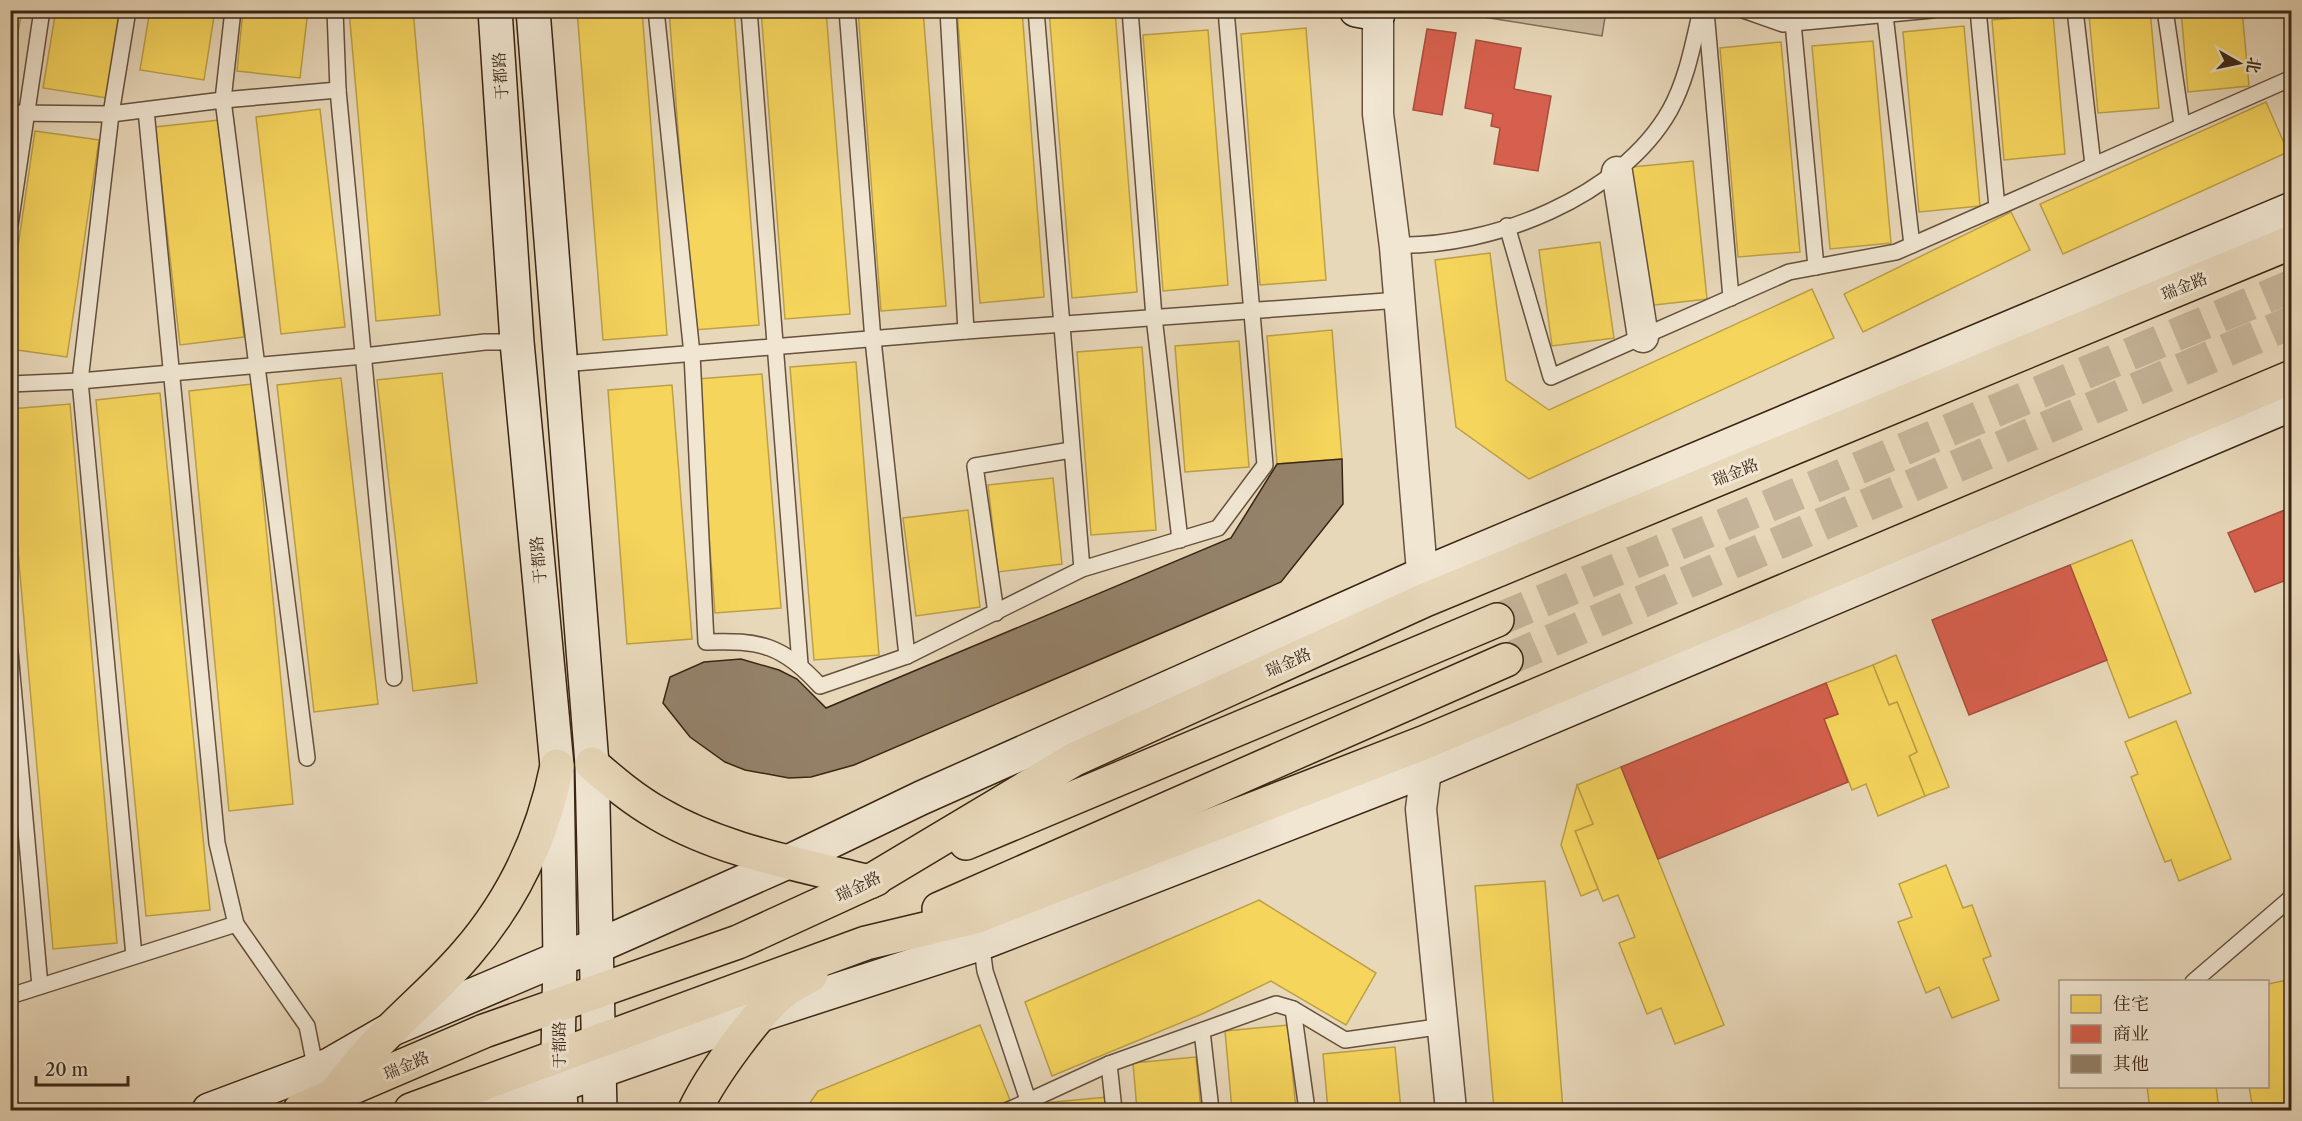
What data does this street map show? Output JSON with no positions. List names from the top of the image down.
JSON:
{
  "streets": {
    "main road": ["瑞金路"],
    "street": ["于都路"]
  },
  "crossings": [
    ["于都路", "瑞金路"]
  ],
  "legend": ["住宅", "商业", "其他"],
  "scale_bar": "20 m",
  "north": "right"
}
